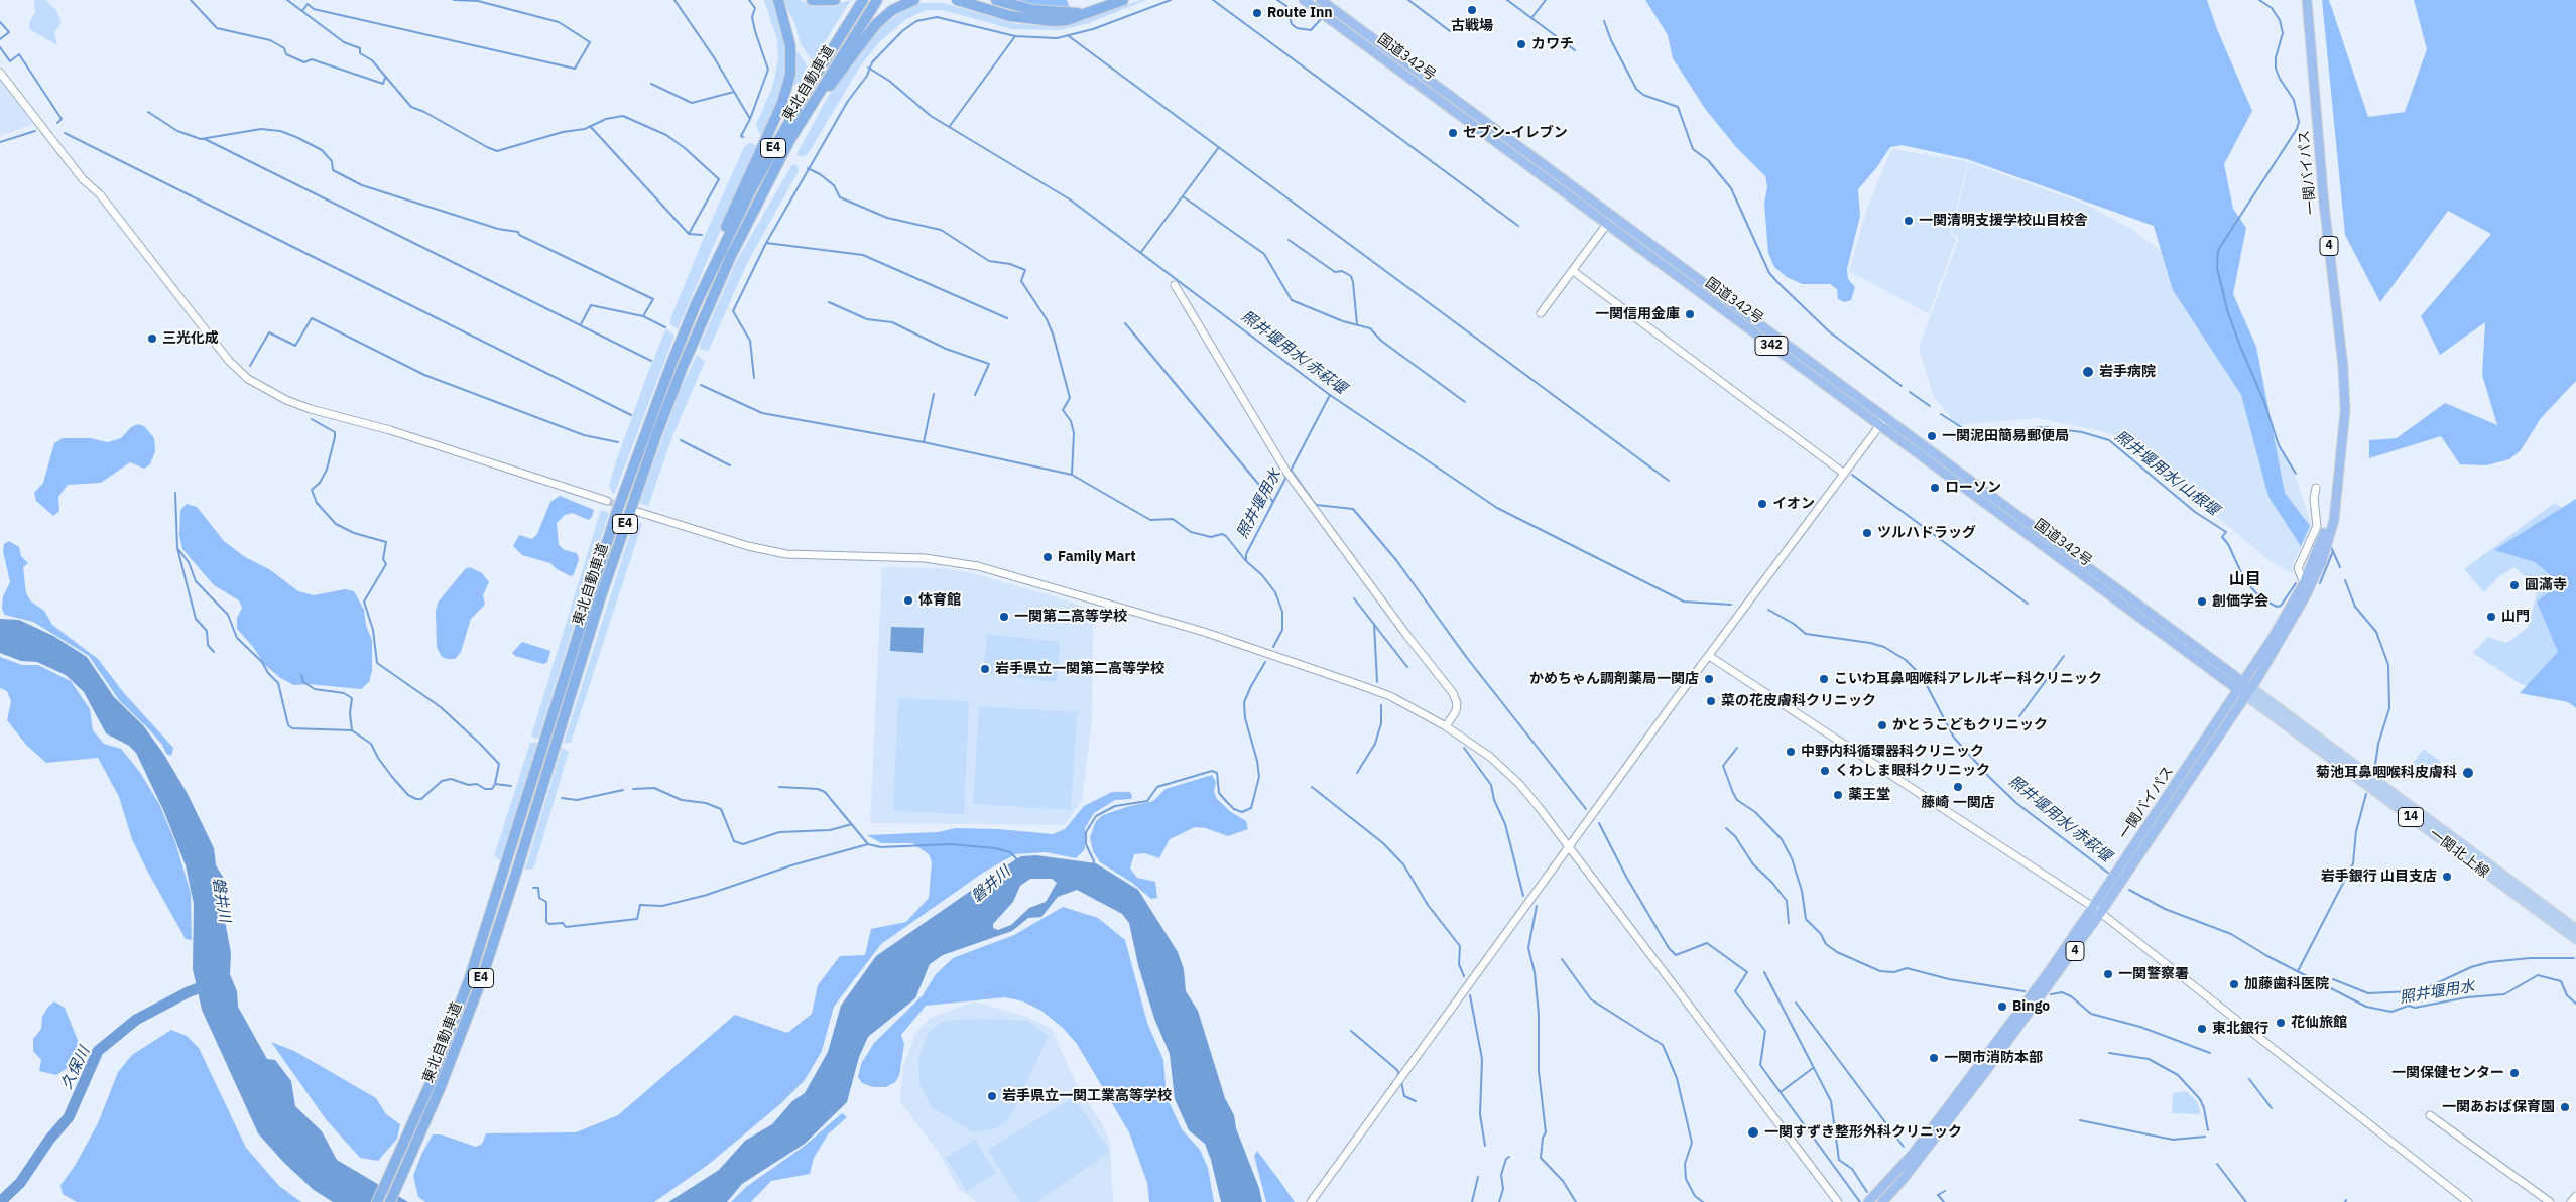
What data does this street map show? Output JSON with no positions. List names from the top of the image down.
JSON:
{
  "streets": {
    "highway": [
      "国道342号",
      "東北自動車道",
      "E4",
      "一関バイパス",
      "4",
      "342"
    ],
    "main road": ["14", "一関北上線"]
  },
  "crossings": [
    ["国道342号", "一関バイパス"],
    ["国道342号", "一関北上線"],
    ["一関バイパス", "一関北上線"]
  ],
  "districts": ["山目"],
  "water": [
    "照井堰用水/赤萩堰",
    "照井堰用水/山根堰",
    "照井堰用水",
    "磐井川",
    "久保川"
  ],
  "places": [
    "古戦場",
    "Route Inn",
    "カワチ",
    "セブン-イレブン",
    "一関清明支援学校山目校舎",
    "一関信用金庫",
    "三光化成",
    "岩手病院",
    "一関泥田簡易郵便局",
    "ローソン",
    "イオン",
    "ツルハドラッグ",
    "Family Mart",
    "圓滿寺",
    "体育館",
    "創価学会",
    "一関第二高等学校",
    "山門",
    "岩手県立一関第二高等学校",
    "かめちゃん調剤薬局一関店",
    "こいわ耳鼻咽喉科アレルギー科クリニック",
    "菜の花皮膚科クリニック",
    "かとうこどもクリニック",
    "中野内科循環器科クリニック",
    "くわしま眼科クリニック",
    "菊池耳鼻咽喉科皮膚科",
    "藤崎 一関店",
    "薬王堂",
    "岩手銀行 山目支店",
    "一関警察署",
    "加藤歯科医院",
    "Bingo",
    "花仙旅館",
    "東北銀行",
    "一関市消防本部",
    "一関保健センター",
    "岩手県立一関工業高等学校",
    "一関あおば保育園",
    "一関すずき整形外科クリニック"
  ]
}
